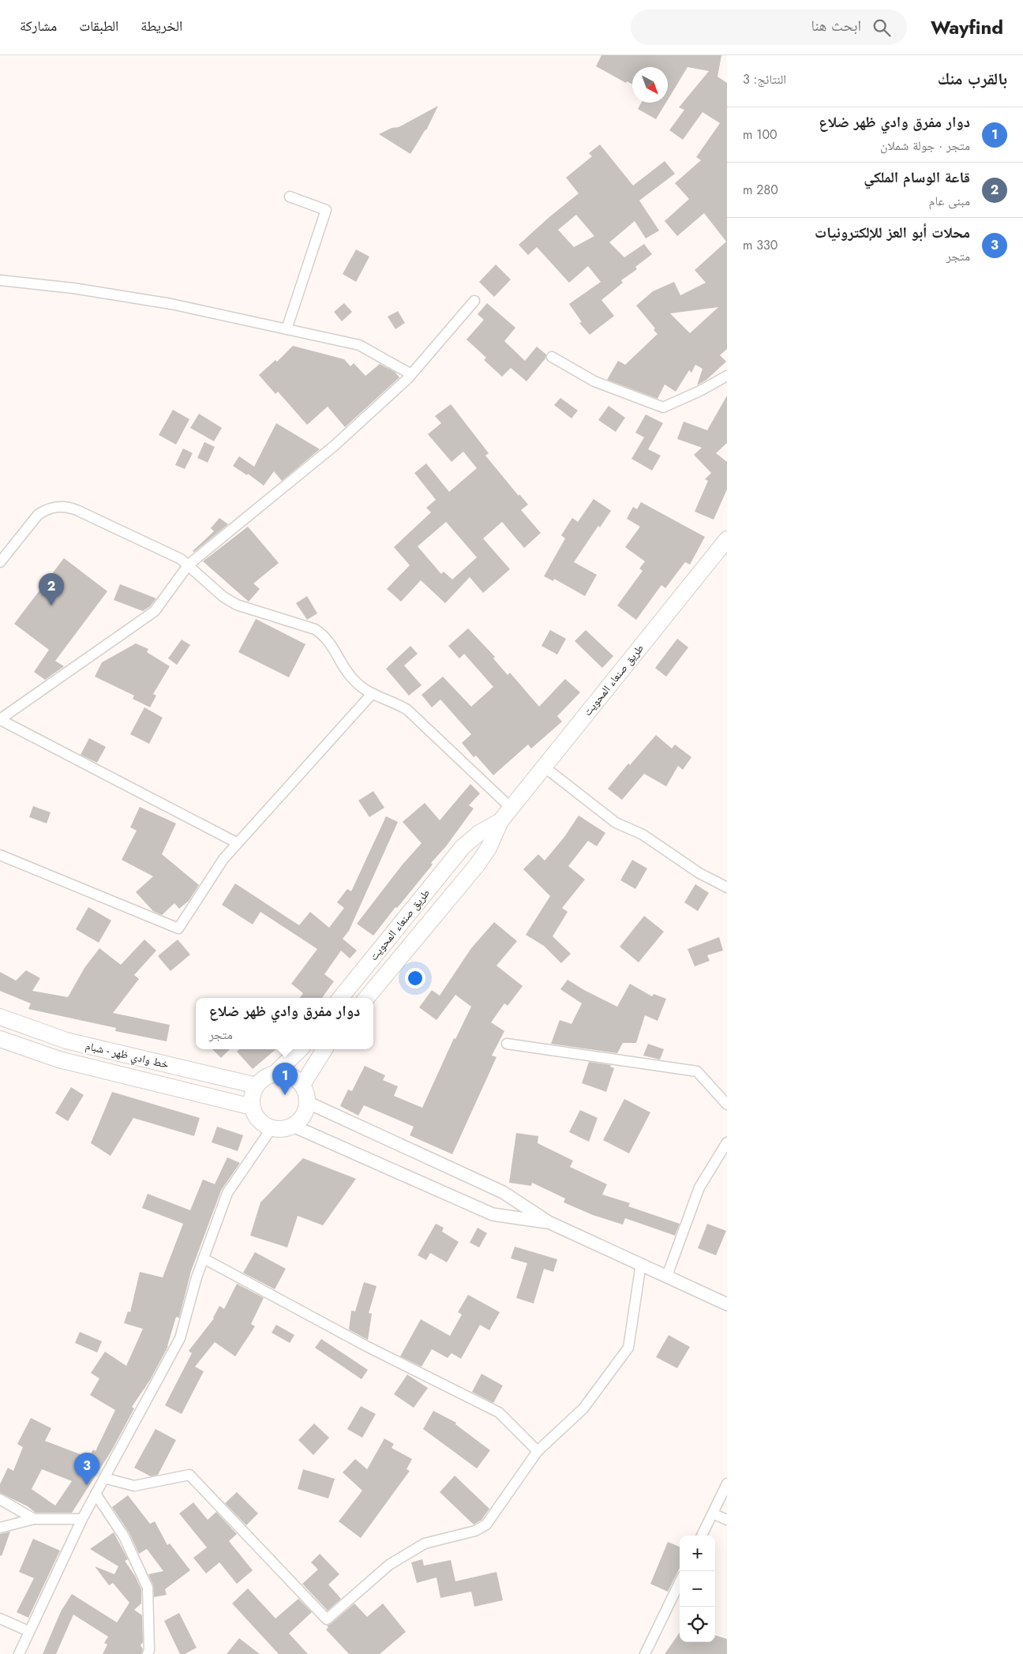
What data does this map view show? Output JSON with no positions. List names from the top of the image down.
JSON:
{
  "streets": {
    "main road": ["طريق صنعاء المحويت", "خط وادي ظهر - شبام"]
  },
  "north": "bottom right",
  "page": {
    "header": "Wayfind",
    "search": "ابحث هنا",
    "nav": ["الخريطة", "الطبقات", "مشاركة"],
    "heading": ["بالقرب منك", "النتائج: 3"],
    "list": [
      {
        "mark": "1",
        "name": "دوار مفرق وادي ظهر ضلاع",
        "note": "متجر · جولة شملان",
        "value": "100 m"
      },
      {
        "mark": "2",
        "name": "قاعة الوسام الملكي",
        "note": "مبنى عام",
        "value": "280 m"
      },
      {
        "mark": "3",
        "name": "محلات أبو العز للإلكترونيات",
        "note": "متجر",
        "value": "330 m"
      }
    ],
    "pins": ["2", "1", "3"],
    "popup": ["دوار مفرق وادي ظهر ضلاع", "متجر"],
    "map_buttons": ["+", "−"]
  }
}
